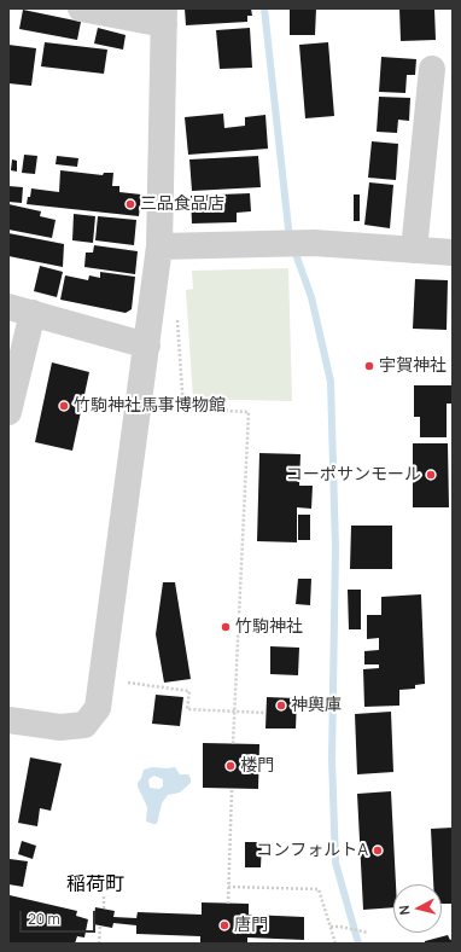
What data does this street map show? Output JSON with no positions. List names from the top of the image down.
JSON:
{
  "districts": ["稲荷町"],
  "places": [
    "三品食品店",
    "宇賀神社",
    "竹駒神社馬事博物館",
    "コーポサンモール",
    "竹駒神社",
    "神輿庫",
    "楼門",
    "コンフォルトA",
    "唐門"
  ],
  "scale_bar": "20 m",
  "north": "left"
}
